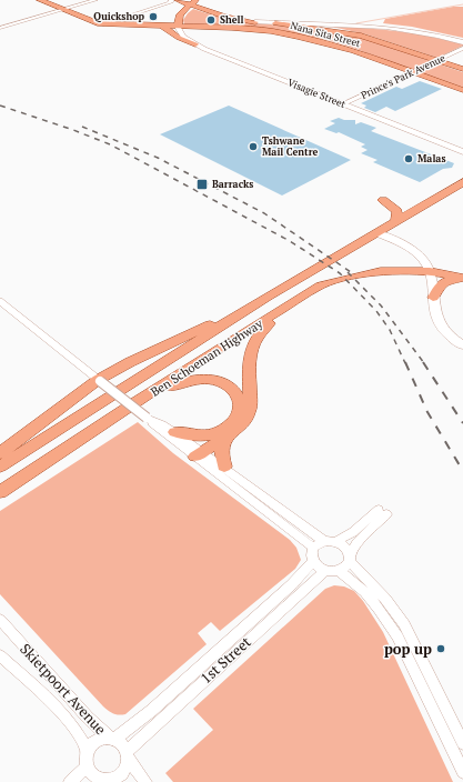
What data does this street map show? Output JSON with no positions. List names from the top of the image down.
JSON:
{
  "streets": {
    "main road": ["Nana Sita Street", "Ben Schoeman Highway"],
    "street": [
      "Prince's Park Avenue",
      "Visagie Street",
      "1st Street",
      "Skietpoort Avenue"
    ]
  },
  "crossings": [
    ["Nana Sita Street", "Prince's Park Avenue"],
    ["Nana Sita Street", "Visagie Street"],
    ["Prince's Park Avenue", "Visagie Street"],
    ["1st Street", "Skietpoort Avenue"]
  ],
  "places": {
    "other": [
      "Quickshop",
      "Shell",
      "Tshwane Mail Centre",
      "Malas",
      "pop up"
    ],
    "transit": ["Barracks"]
  }
}
